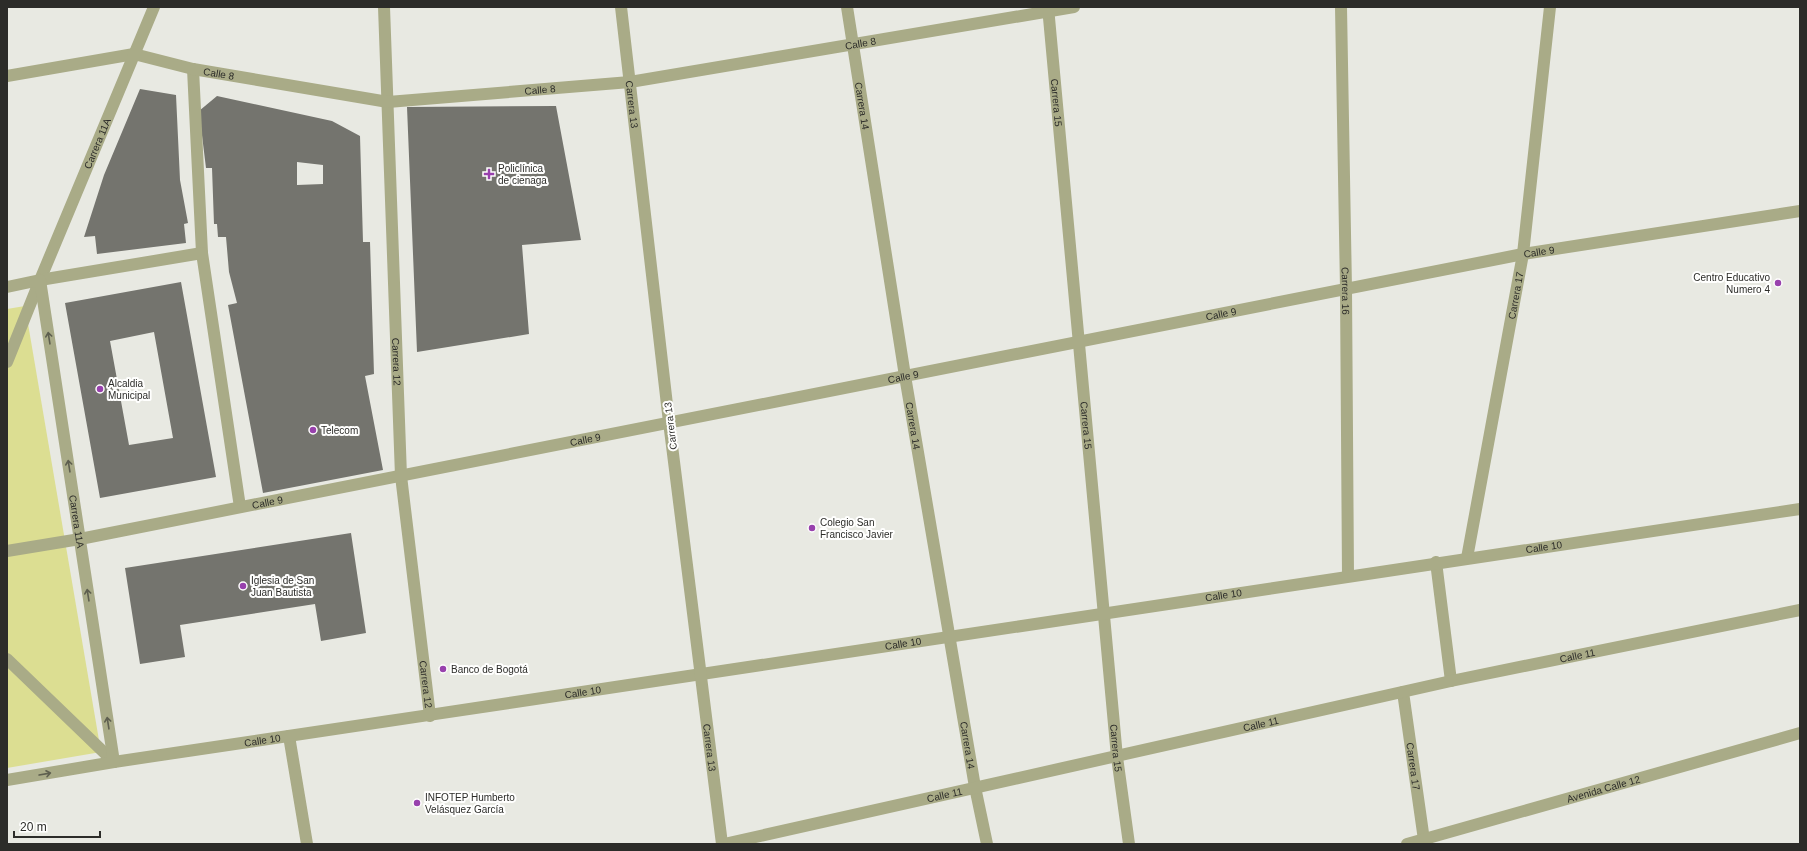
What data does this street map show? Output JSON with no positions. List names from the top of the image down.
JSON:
{
  "streets": {
    "street": [
      "Calle 8",
      "Carrera 15",
      "Carrera 13",
      "Carrera 14",
      "Carrera 11A",
      "Calle 9",
      "Carrera 16",
      "Carrera 17",
      "Carrera 12",
      "Calle 10",
      "Calle 11",
      "Avenida Calle 12"
    ]
  },
  "crossings": [
    ["Calle 8", "Carrera 15"],
    ["Calle 8", "Carrera 13"],
    ["Calle 8", "Carrera 14"],
    ["Calle 8", "Carrera 11A"],
    ["Calle 8", "Carrera 12"],
    ["Carrera 15", "Calle 9"],
    ["Carrera 15", "Calle 10"],
    ["Carrera 15", "Calle 11"],
    ["Carrera 13", "Calle 9"],
    ["Carrera 13", "Calle 10"],
    ["Carrera 13", "Calle 11"],
    ["Carrera 14", "Calle 9"],
    ["Carrera 14", "Calle 10"],
    ["Carrera 14", "Calle 11"],
    ["Carrera 11A", "Calle 9"],
    ["Carrera 11A", "Calle 10"],
    ["Calle 9", "Carrera 16"],
    ["Calle 9", "Carrera 17"],
    ["Calle 9", "Carrera 12"],
    ["Carrera 16", "Calle 10"],
    ["Carrera 17", "Calle 10"],
    ["Carrera 17", "Calle 11"],
    ["Carrera 17", "Avenida Calle 12"],
    ["Carrera 12", "Calle 10"]
  ],
  "one_way": ["Carrera 11A"],
  "places": {
    "health": ["Policlínica de cienaga"],
    "other": [
      "Centro Educativo Numero 4",
      "Alcaldia Municipal",
      "Telecom",
      "Colegio San Francisco Javier",
      "Iglesia de San Juan Bautista",
      "Banco de Bogotá",
      "INFOTEP Humberto Velásquez García"
    ]
  },
  "scale_bar": "20 m"
}
